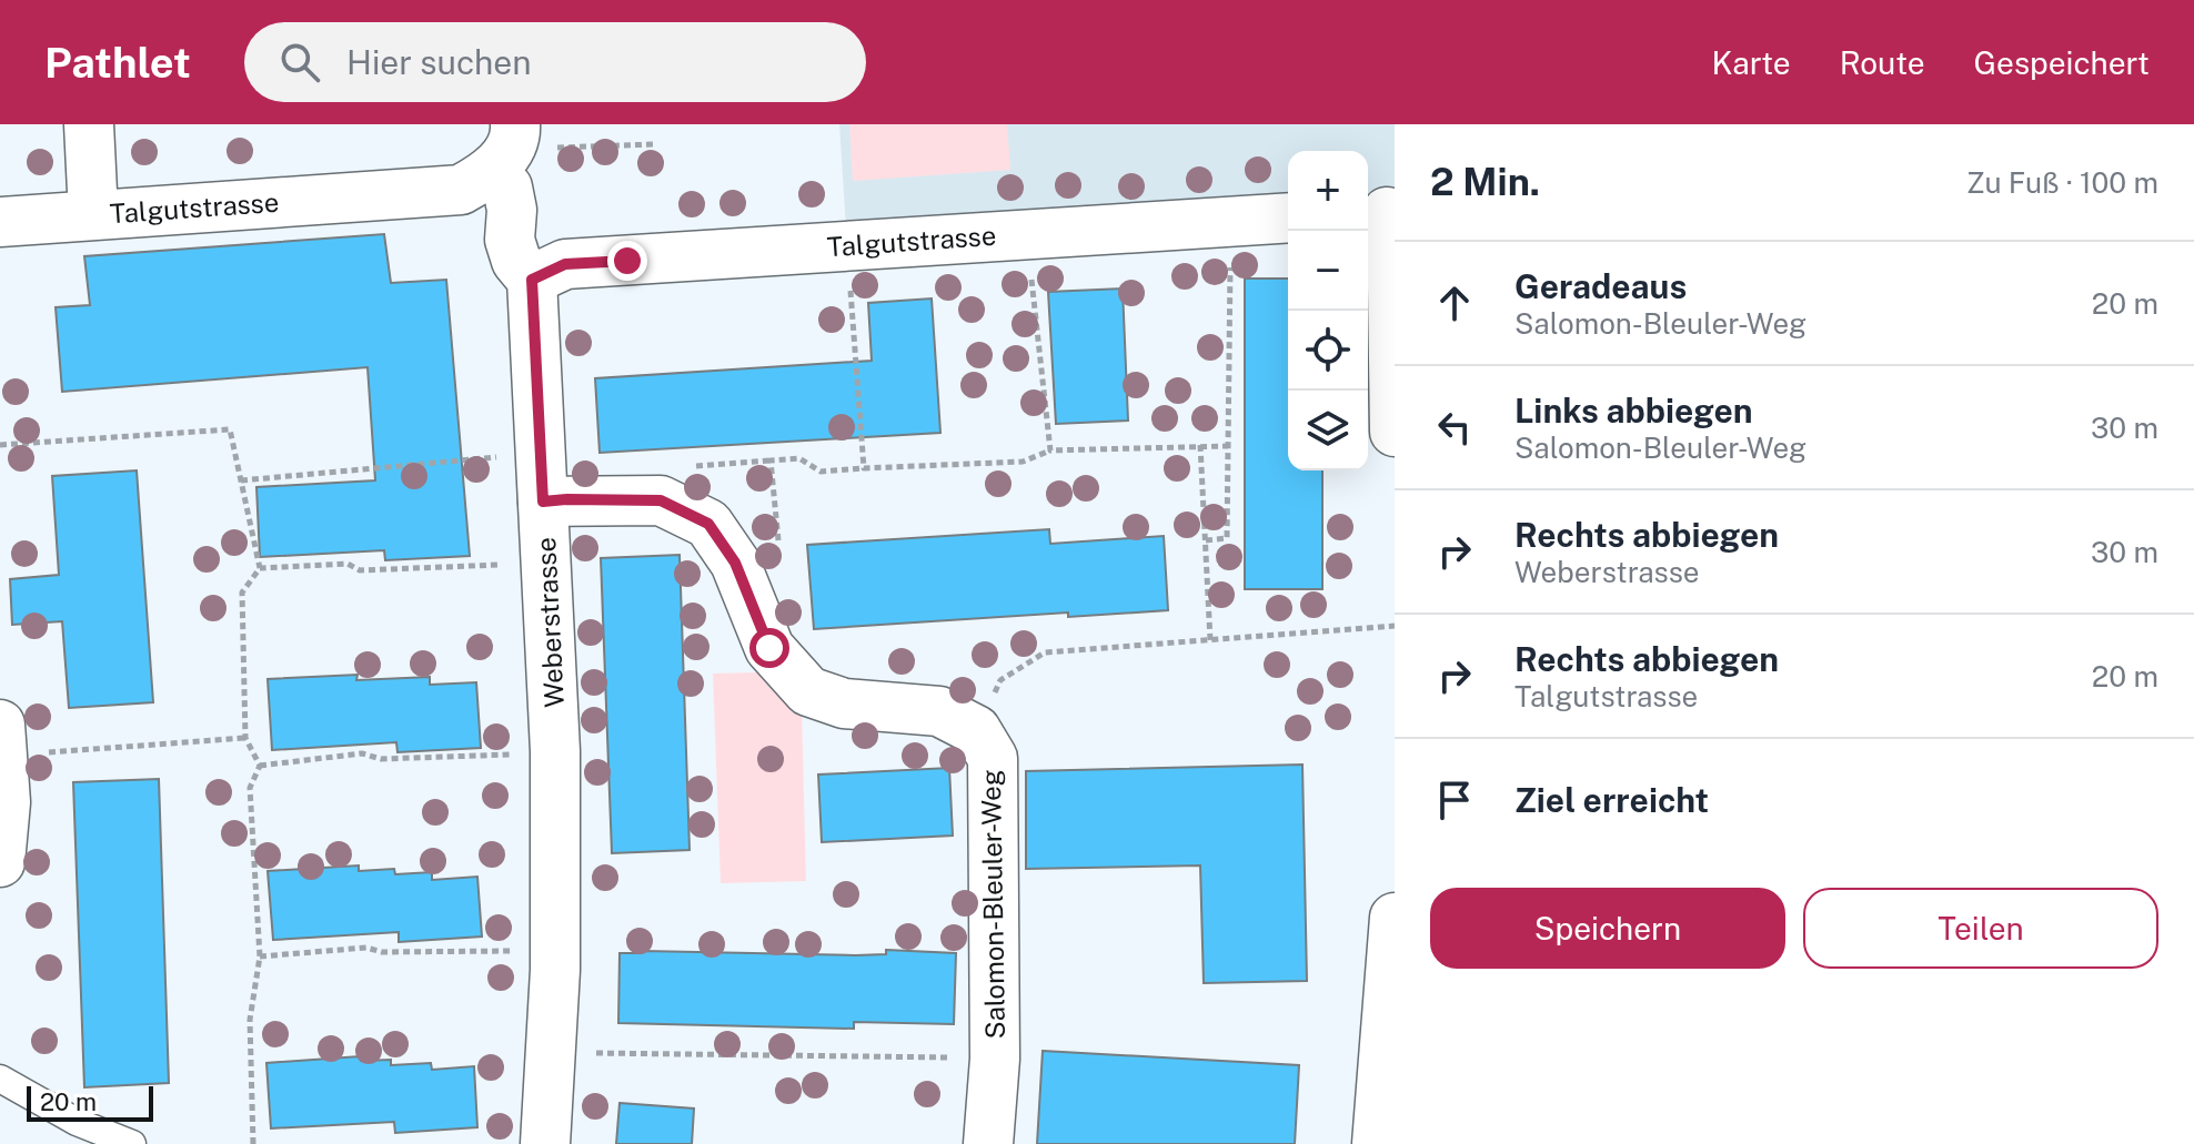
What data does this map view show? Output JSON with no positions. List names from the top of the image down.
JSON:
{
  "streets": {
    "street": ["Talgutstrasse", "Weberstrasse", "Salomon-Bleuler-Weg"]
  },
  "crossings": [
    ["Talgutstrasse", "Weberstrasse"],
    ["Weberstrasse", "Salomon-Bleuler-Weg"]
  ],
  "scale_bar": "20 m",
  "page": {
    "header": "Pathlet",
    "search": "Hier suchen",
    "nav": ["Karte", "Route", "Gespeichert"],
    "heading": ["2 Min.", "Zu Fuß · 100 m"],
    "map_buttons": ["+", "−"],
    "list": [
      ["Geradeaus", "Salomon-Bleuler-Weg", "20 m"],
      ["Links abbiegen", "Salomon-Bleuler-Weg", "30 m"],
      ["Rechts abbiegen", "Weberstrasse", "30 m"],
      ["Rechts abbiegen", "Talgutstrasse", "20 m"],
      "Ziel erreicht"
    ],
    "buttons": ["Speichern", "Teilen"],
    "scale": "20 m"
  }
}
